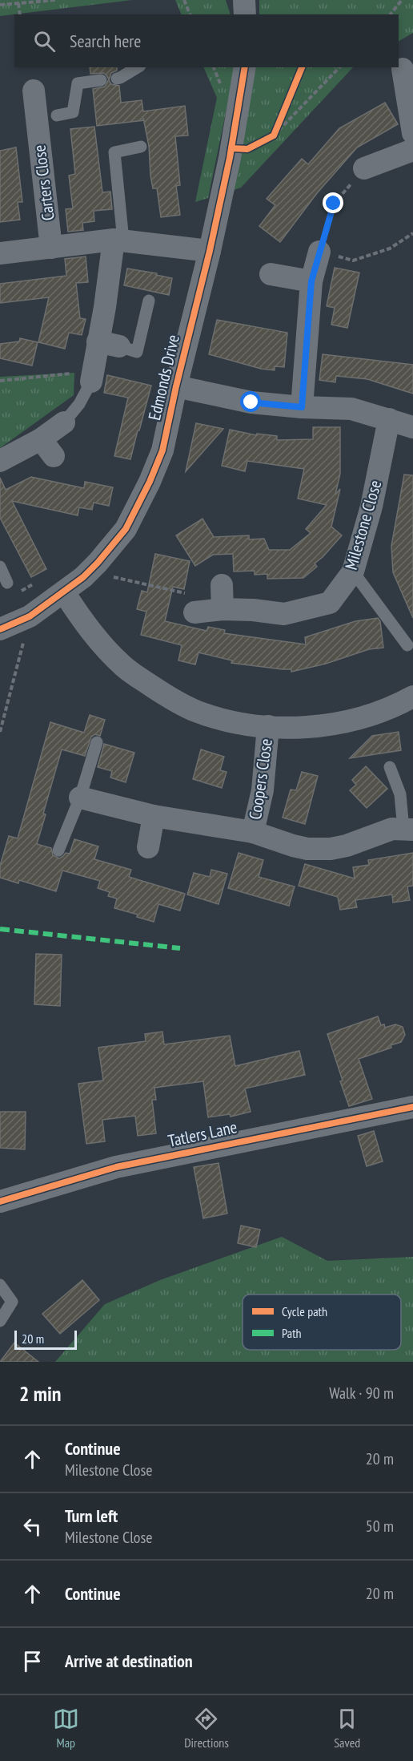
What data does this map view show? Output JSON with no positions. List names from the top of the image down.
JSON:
{
  "streets": {
    "street": [
      "Carters Close",
      "Edmonds Drive",
      "Milestone Close",
      "Coopers Close",
      "Tatlers Lane"
    ]
  },
  "legend": ["Cycle path", "Path"],
  "scale_bar": "20 m",
  "page": {
    "search": "Search here",
    "scale": "20 m",
    "heading": ["2 min", "Walk · 90 m"],
    "list": [
      ["Continue", "Milestone Close", "20 m"],
      ["Turn left", "Milestone Close", "50 m"],
      ["Continue", "20 m"],
      "Arrive at destination"
    ],
    "nav": ["Map", "Directions", "Saved"]
  }
}
